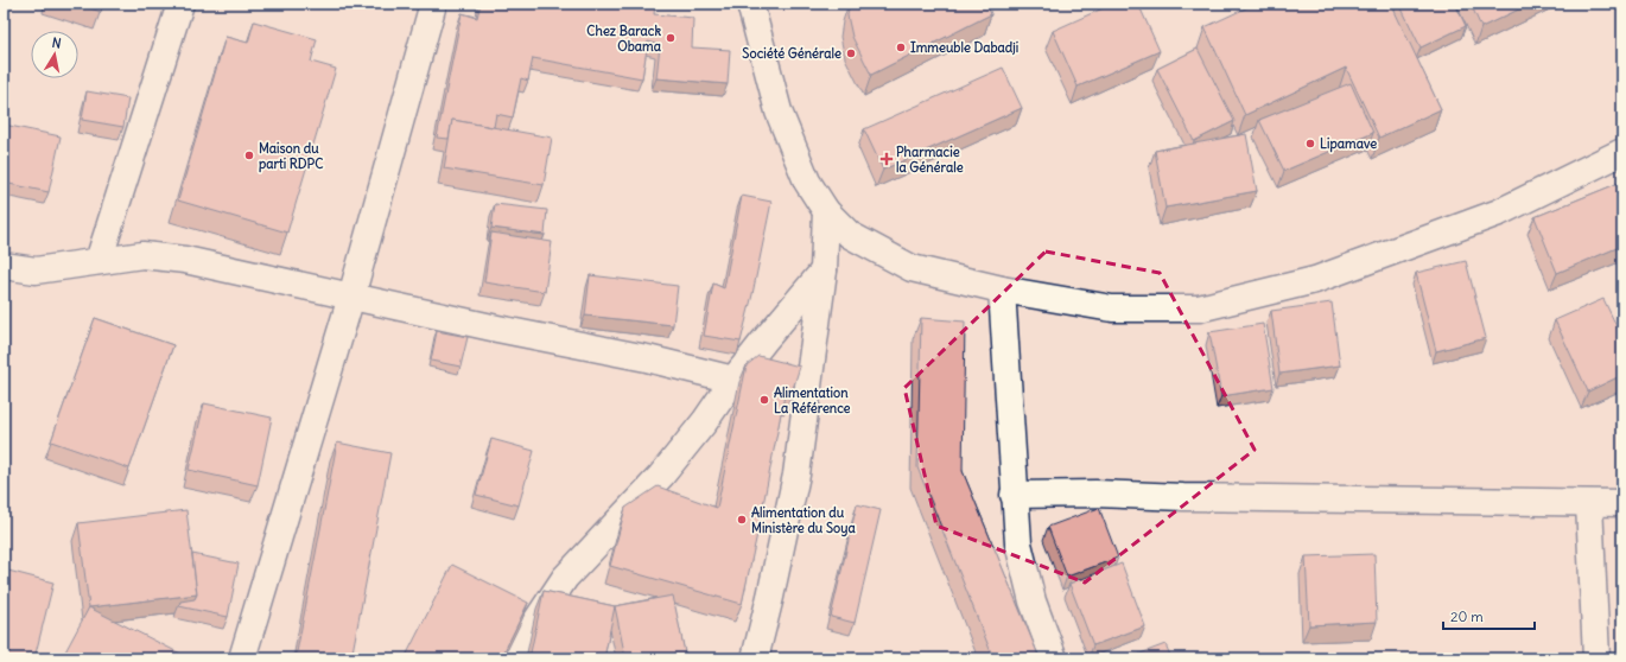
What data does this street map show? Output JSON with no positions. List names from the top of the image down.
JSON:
{
  "places": {
    "other": [
      "Chez Barack Obama",
      "Immeuble Dabadji",
      "Société Générale",
      "Lipamave",
      "Maison du parti RDPC",
      "Alimentation La Référence",
      "Alimentation du Ministère du Soya"
    ],
    "health": ["Pharmacie la Générale"]
  },
  "scale_bar": "20 m",
  "north": "top"
}
